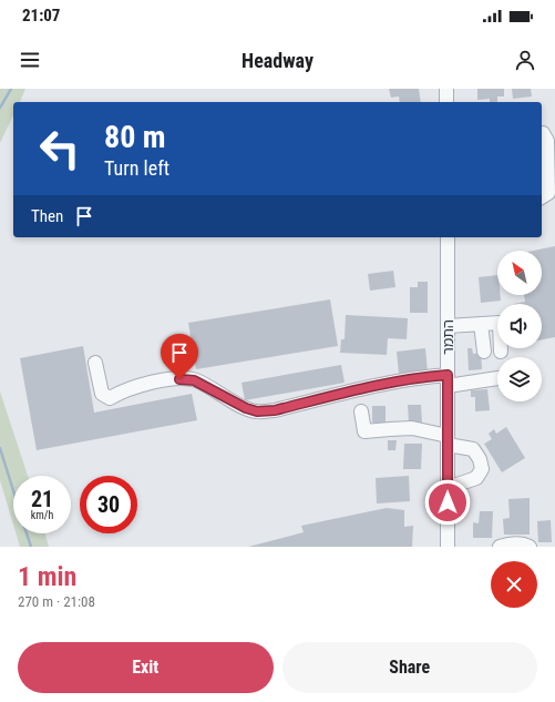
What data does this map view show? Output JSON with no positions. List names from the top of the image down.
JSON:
{
  "streets": {
    "street": ["התמר"]
  },
  "north": "top left",
  "page": {
    "status": "21:07",
    "header": "Headway",
    "turn": ["80 m", "Turn left"],
    "then": "Then",
    "speed": "21 km/h",
    "limit": "30",
    "heading": ["1 min", "270 m · 21:08"],
    "buttons": ["Exit", "Share"]
  }
}
